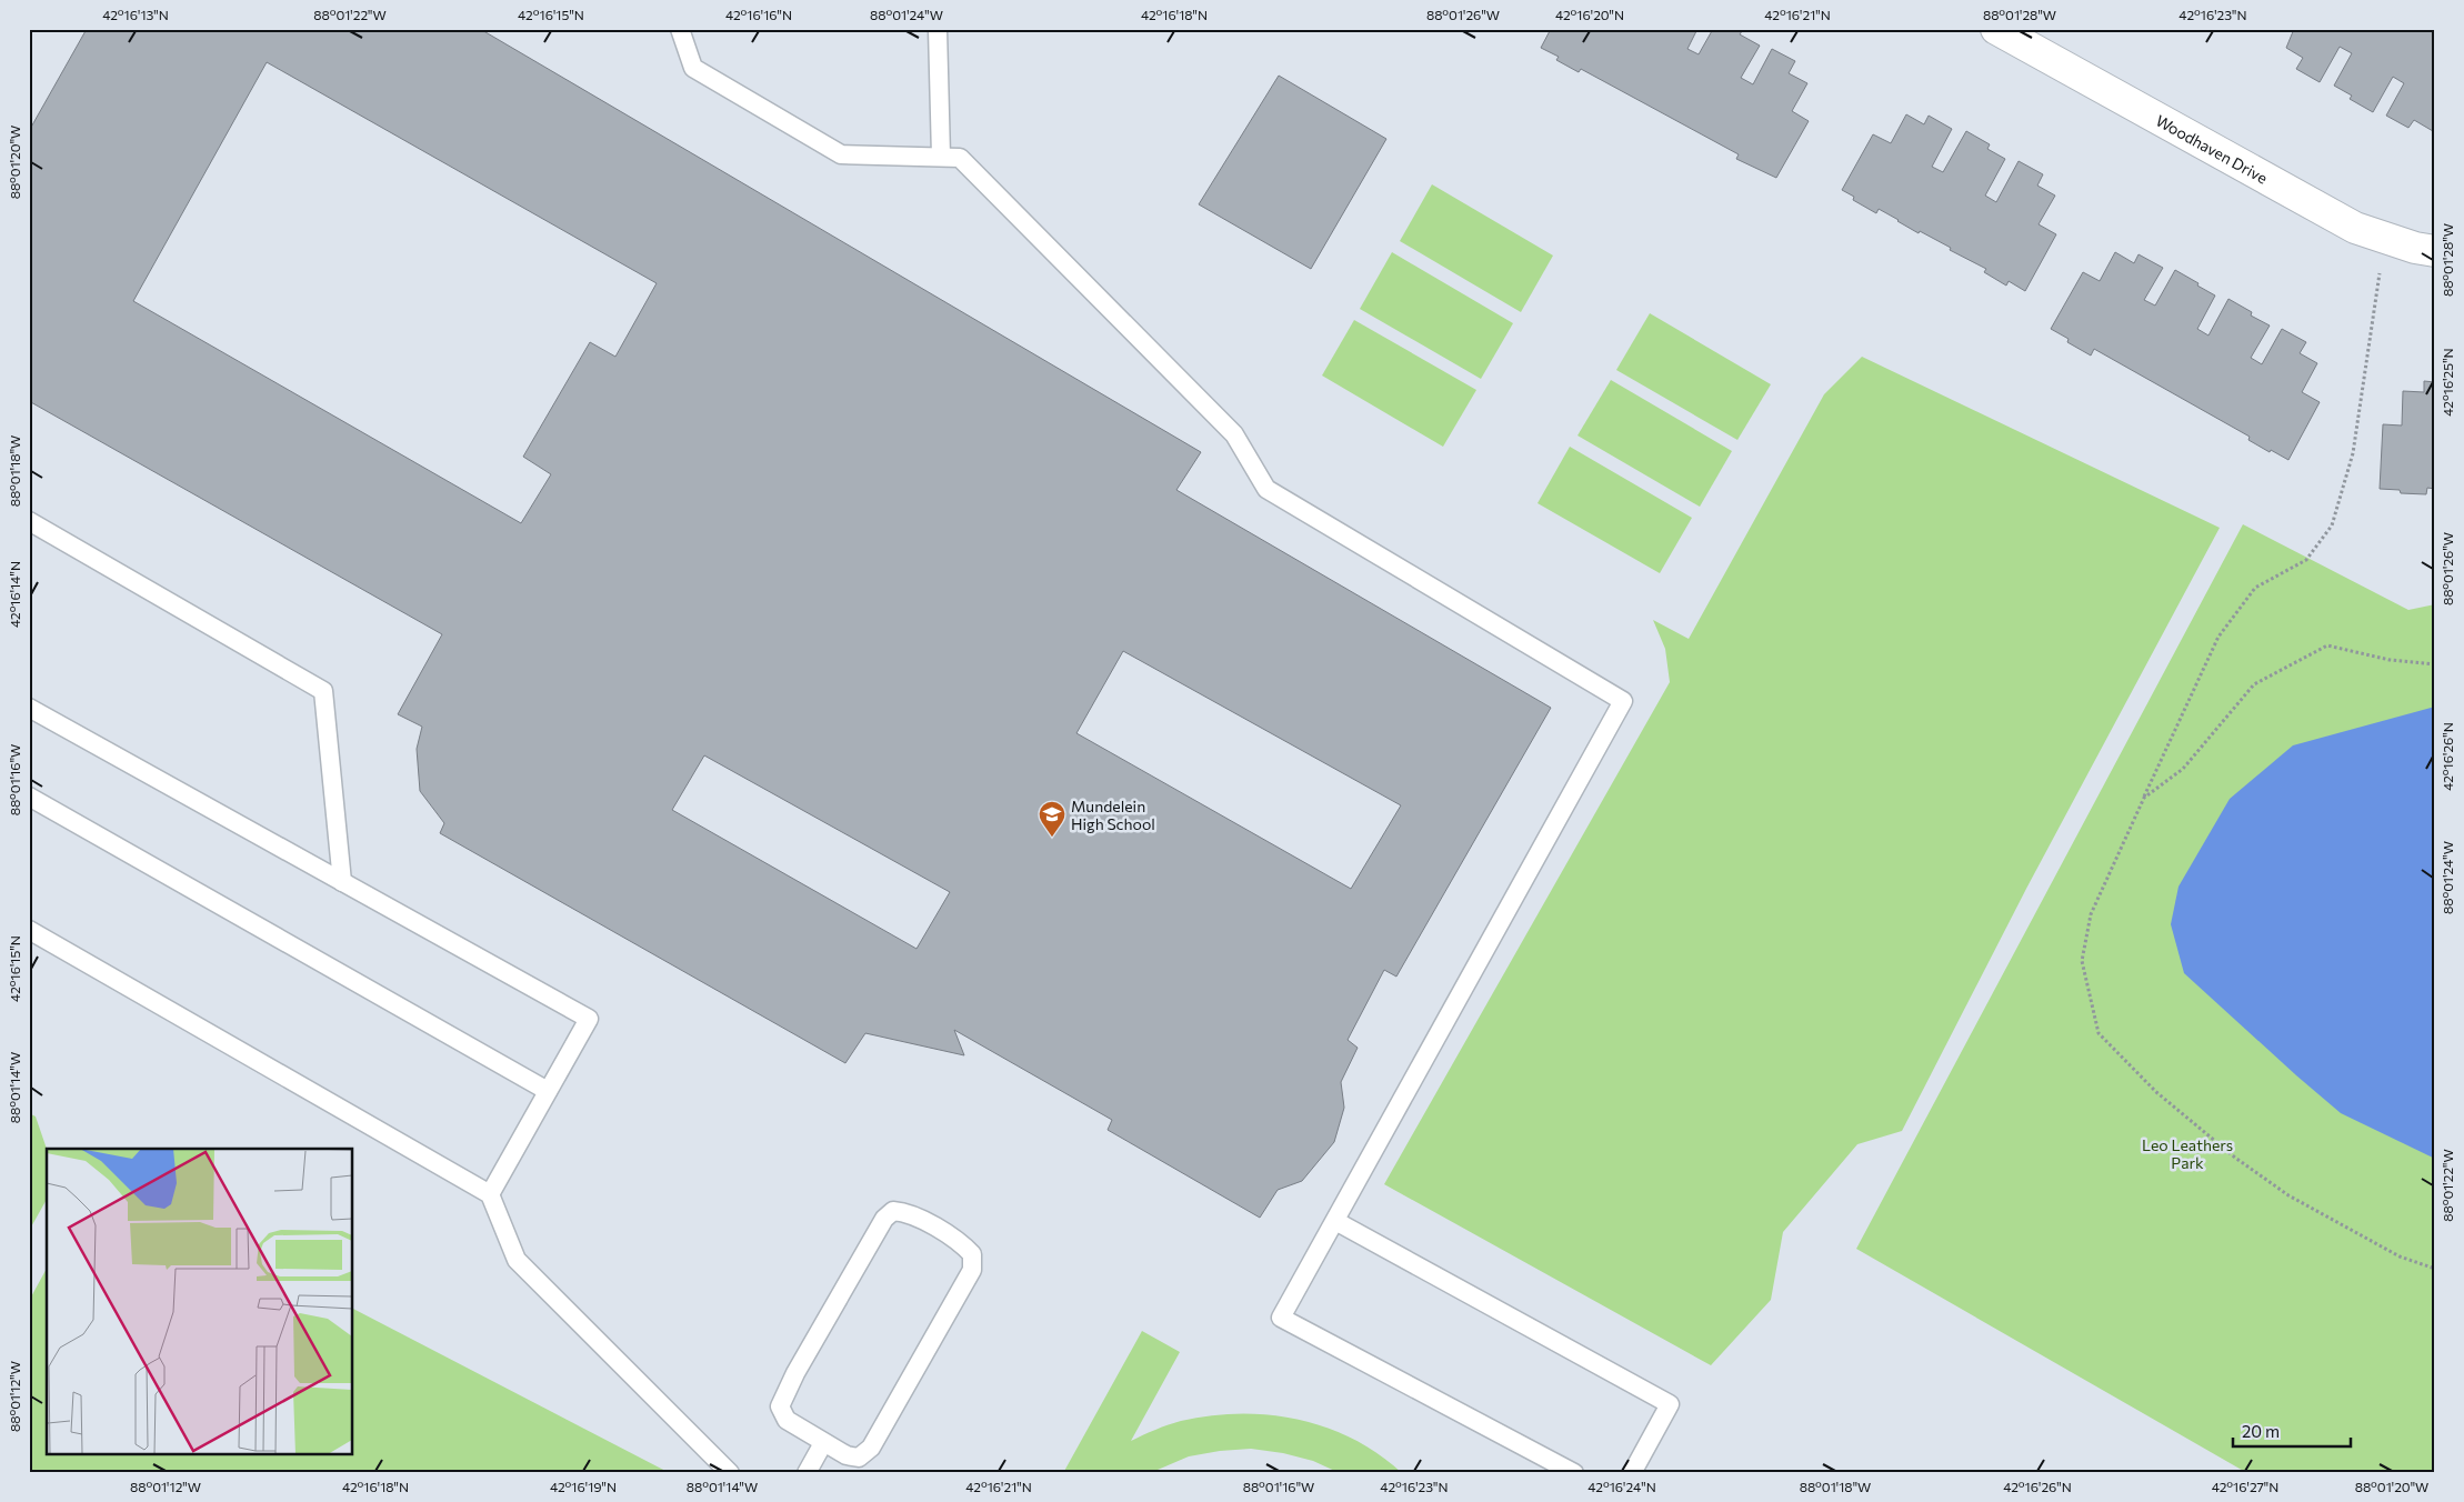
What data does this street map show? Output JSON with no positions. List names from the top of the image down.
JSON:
{
  "streets": {
    "street": ["Woodhaven Drive"]
  },
  "parks": ["Leo Leathers Park"],
  "places": {
    "school or university": ["Mundelein High School"]
  },
  "scale_bar": "20 m",
  "coordinates": [
    "42°16'13\"N",
    "88°01'22\"W",
    "42°16'15\"N",
    "42°16'16\"N",
    "88°01'24\"W",
    "42°16'18\"N",
    "88°01'26\"W",
    "42°16'20\"N",
    "42°16'21\"N",
    "88°01'28\"W",
    "42°16'23\"N",
    "88°01'20\"W",
    "42°16'25\"N",
    "88°01'18\"W",
    "42°16'14\"N",
    "42°16'26\"N",
    "88°01'16\"W",
    "88°01'14\"W",
    "88°01'12\"W",
    "42°16'19\"N",
    "42°16'24\"N",
    "42°16'27\"N"
  ]
}
